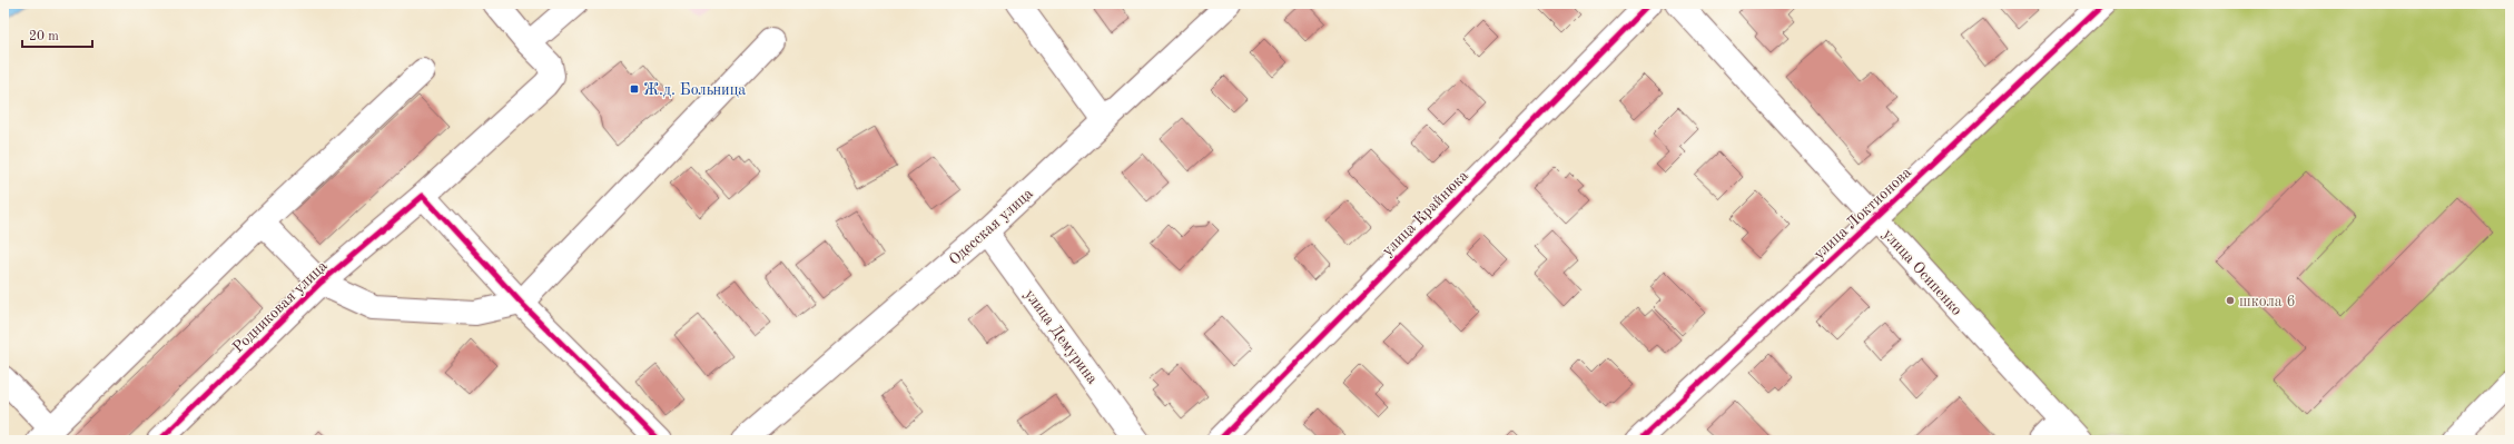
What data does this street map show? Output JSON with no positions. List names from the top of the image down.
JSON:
{
  "streets": {
    "street": [
      "улица Крайнюка",
      "улица Локтионова",
      "Одесская улица",
      "улица Осипенко",
      "Родниковая улица",
      "улица Демурина"
    ]
  },
  "crossings": [
    ["улица Локтионова", "улица Осипенко"],
    ["Одесская улица", "улица Демурина"]
  ],
  "places": {
    "transit": ["Ж.д. Больница"],
    "other": ["школа 6"]
  },
  "scale_bar": "20 m"
}
